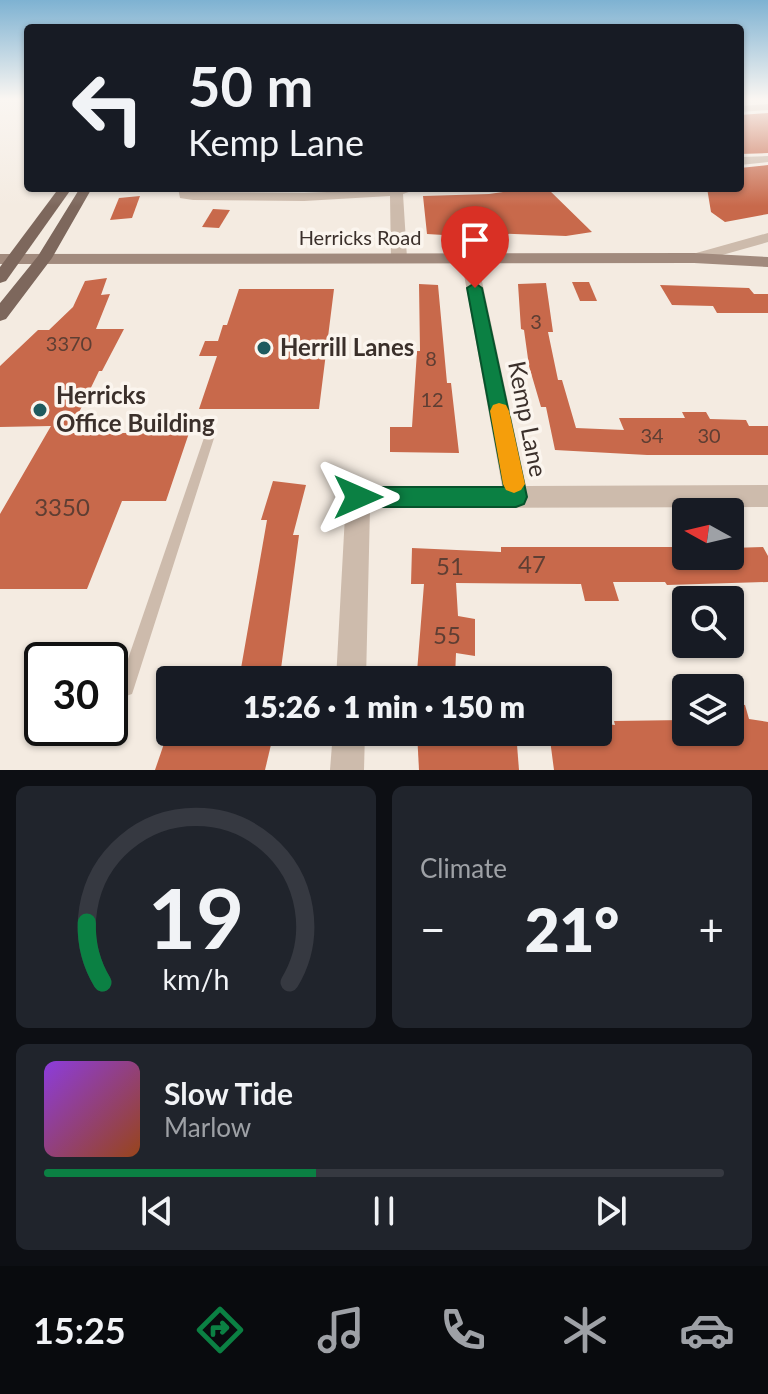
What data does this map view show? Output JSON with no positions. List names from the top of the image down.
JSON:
{
  "streets": {
    "main road": ["Herricks Road"],
    "street": ["Kemp Lane"]
  },
  "crossings": [
    ["Herricks Road", "Kemp Lane"]
  ],
  "places": ["Herrill Lanes", "Herricks Office Building"],
  "house_numbers": [
    "3",
    "3370",
    "8",
    "12",
    "34",
    "30",
    "3350",
    "47",
    "51",
    "55"
  ],
  "north": "left",
  "page": {
    "turn": ["50 m", "Kemp Lane"],
    "limit": "30",
    "trip": "15:26 · 1 min · 150 m",
    "tile": "Climate",
    "heat": ["−", "21°", "+"],
    "song": ["Slow Tide", "Marlow"],
    "tabs": "15:25",
    "gauge": ["19", "km/h"]
  }
}
